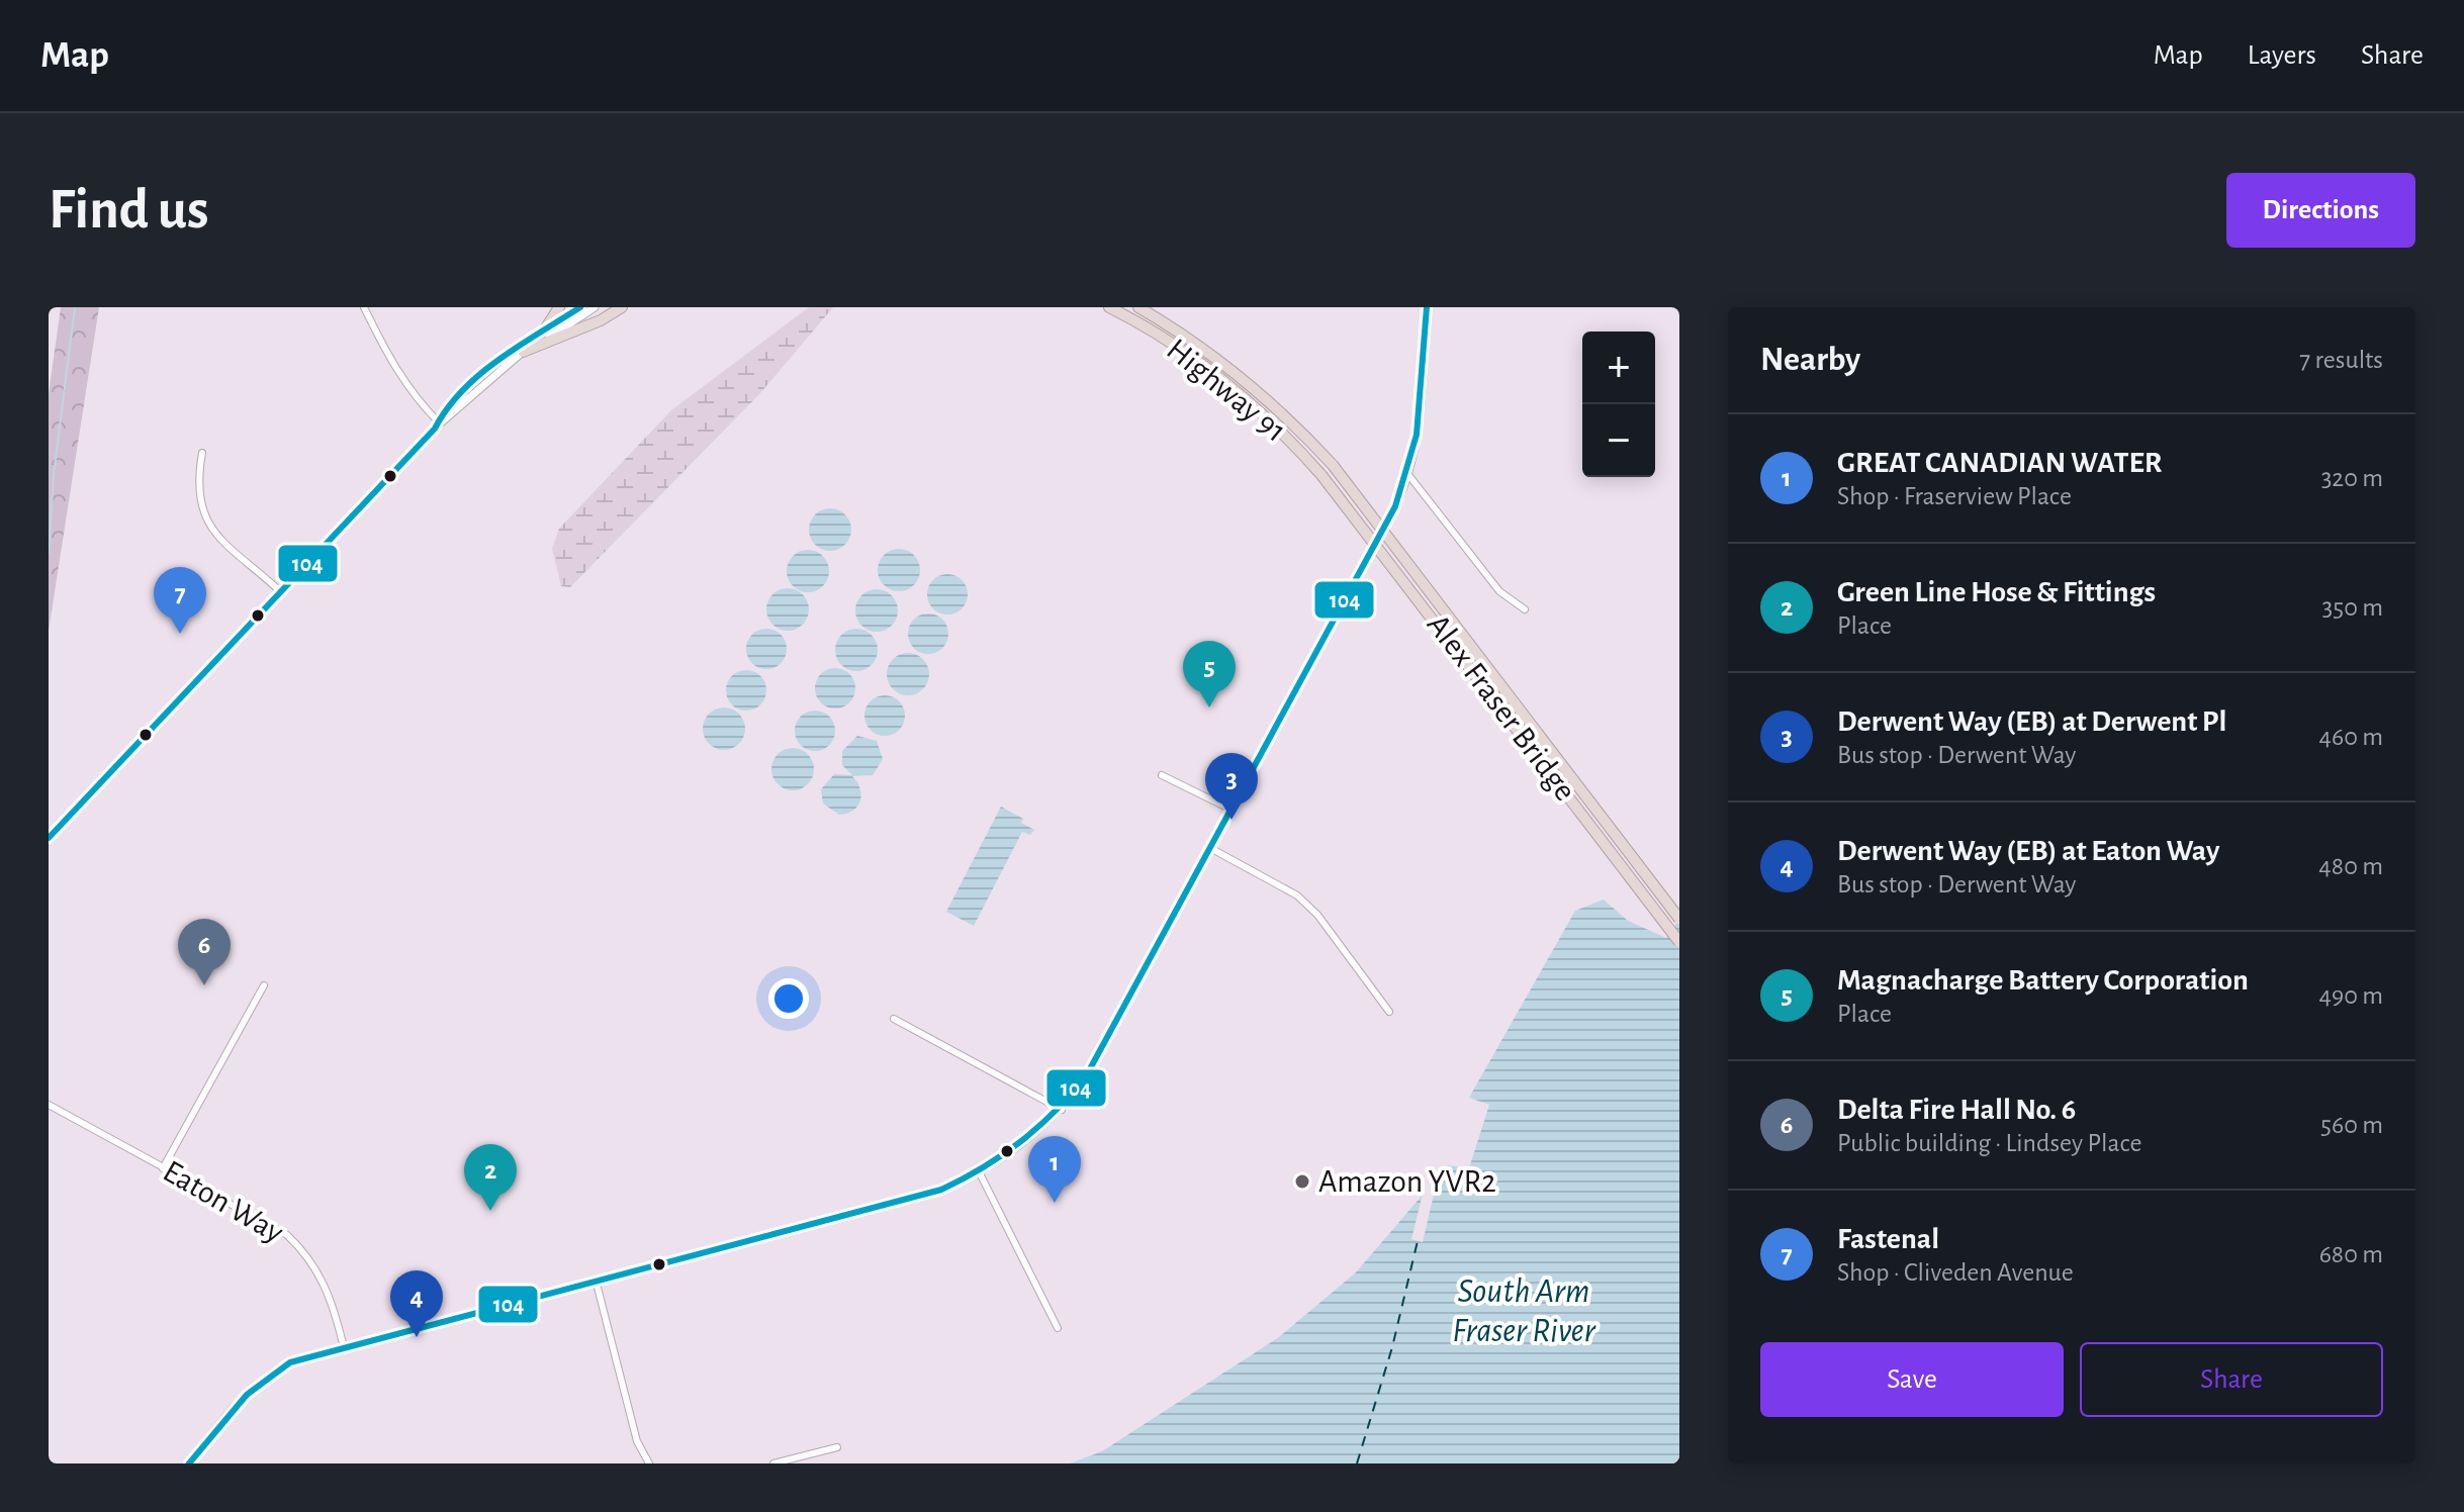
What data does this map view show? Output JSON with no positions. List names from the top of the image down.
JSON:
{
  "streets": {
    "highway": ["Highway 91", "Alex Fraser Bridge"],
    "street": ["Eaton Way"]
  },
  "crossings": [
    ["Highway 91", "Alex Fraser Bridge"]
  ],
  "water": ["South Arm Fraser River"],
  "places": ["Amazon YVR2"],
  "lines": ["transit line 104"],
  "page": {
    "header": "Map",
    "nav": ["Map", "Layers", "Share"],
    "buttons": [
      "Directions",
      ["Save", "Share"]
    ],
    "title": "Find us",
    "heading": ["Nearby", "7 results"],
    "map_buttons": ["+", "−"],
    "list": [
      {
        "mark": "1",
        "name": "GREAT CANADIAN WATER",
        "note": "Shop · Fraserview Place",
        "value": "320 m"
      },
      {
        "mark": "2",
        "name": "Green Line Hose & Fittings",
        "note": "Place",
        "value": "350 m"
      },
      {
        "mark": "3",
        "name": "Derwent Way (EB) at Derwent Pl",
        "note": "Bus stop · Derwent Way",
        "value": "460 m"
      },
      {
        "mark": "4",
        "name": "Derwent Way (EB) at Eaton Way",
        "note": "Bus stop · Derwent Way",
        "value": "480 m"
      },
      {
        "mark": "5",
        "name": "Magnacharge Battery Corporation",
        "note": "Place",
        "value": "490 m"
      },
      {
        "mark": "6",
        "name": "Delta Fire Hall No. 6",
        "note": "Public building · Lindsey Place",
        "value": "560 m"
      },
      {
        "mark": "7",
        "name": "Fastenal",
        "note": "Shop · Cliveden Avenue",
        "value": "680 m"
      }
    ],
    "pins": [
      "7",
      "5",
      "3",
      "6",
      "1",
      "2",
      "4"
    ]
  }
}
